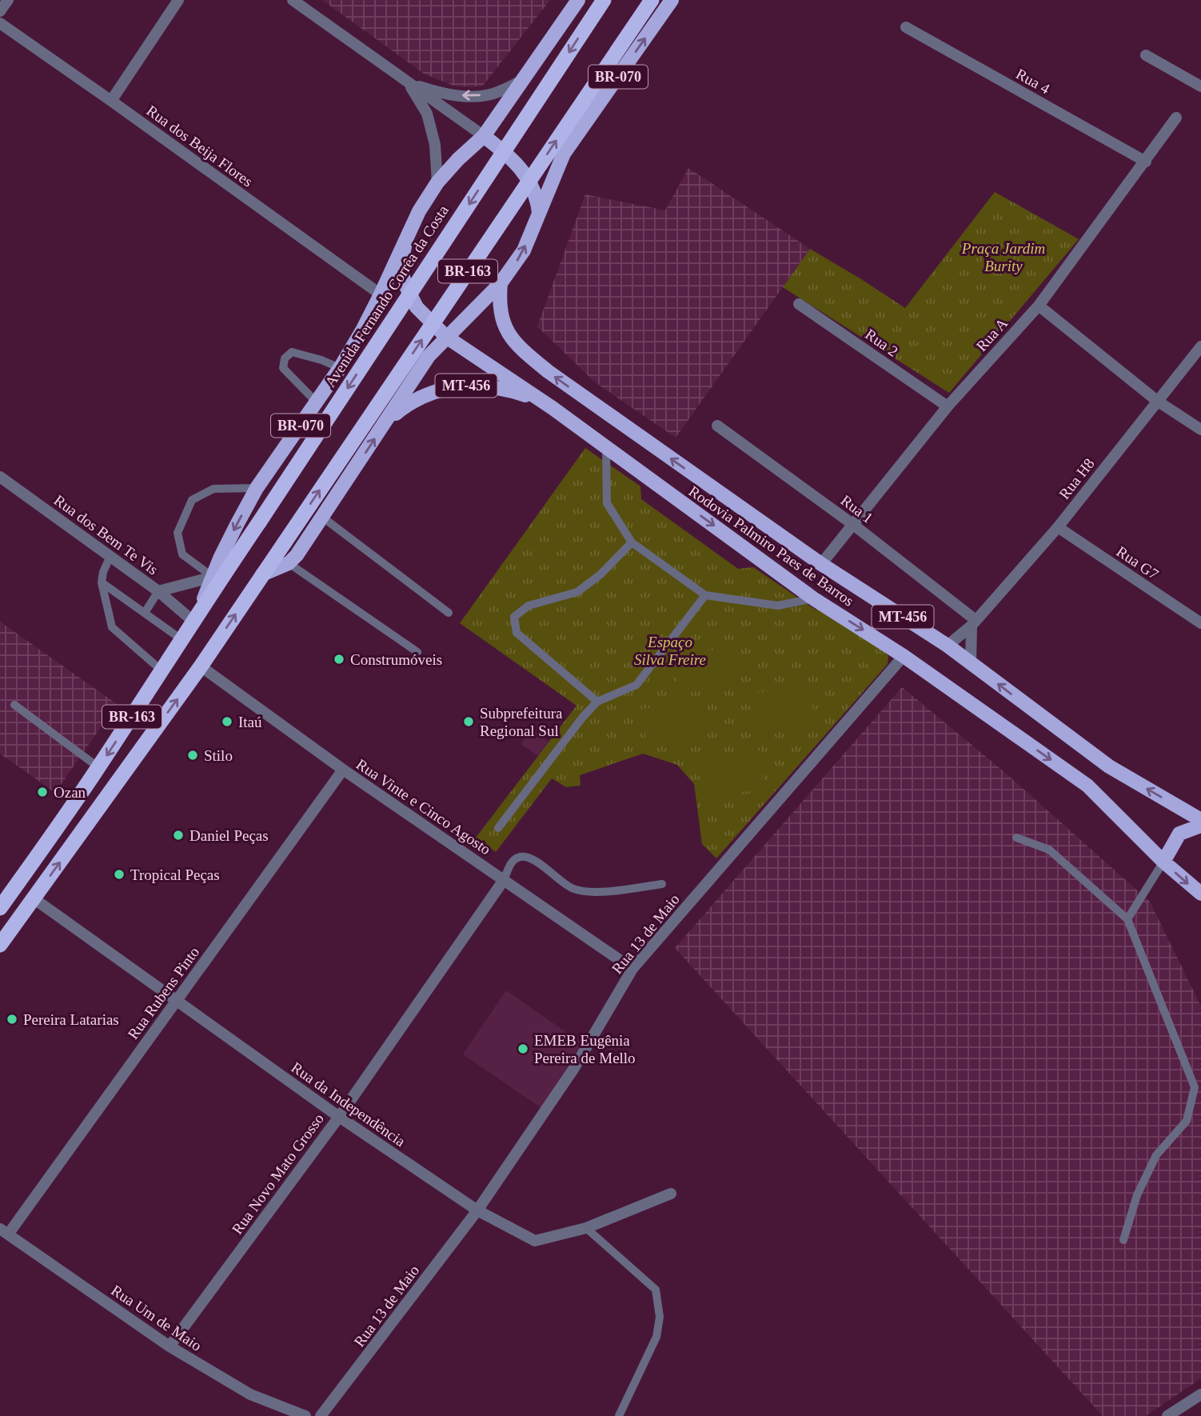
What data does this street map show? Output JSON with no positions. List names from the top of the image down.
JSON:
{
  "streets": {
    "highway": ["BR-163", "Avenida Fernando Corrêa da Costa"],
    "main road": ["BR-070", "MT-456", "Rodovia Palmiro Paes de Barros"],
    "street": [
      "Rua 4",
      "Rua dos Beija Flores",
      "Rua A",
      "Rua 2",
      "Rua H8",
      "Rua 1",
      "Rua dos Bem Te Vis",
      "Rua G7",
      "Rua Vinte e Cinco Agosto",
      "Rua 13 de Maio",
      "Rua Rubens Pinto",
      "Rua da Independência",
      "Rua Novo Mato Grosso",
      "Rua Um de Maio"
    ]
  },
  "crossings": [
    ["BR-070", "BR-163"],
    ["BR-070", "Avenida Fernando Corrêa da Costa"],
    ["BR-070", "MT-456"],
    ["BR-070", "Rodovia Palmiro Paes de Barros"],
    ["Rua 4", "Rua A"],
    ["Rua dos Beija Flores", "Avenida Fernando Corrêa da Costa"],
    ["BR-163", "Rua Vinte e Cinco Agosto"],
    ["BR-163", "Rua da Independência"],
    ["Avenida Fernando Corrêa da Costa", "Rua dos Bem Te Vis"],
    ["Rua A", "Rua 2"],
    ["Rua A", "Rua 1"],
    ["Rua A", "Rodovia Palmiro Paes de Barros"],
    ["MT-456", "Rodovia Palmiro Paes de Barros"],
    ["Rua H8", "Rua 1"],
    ["Rua H8", "Rodovia Palmiro Paes de Barros"],
    ["Rua H8", "Rua G7"],
    ["Rodovia Palmiro Paes de Barros", "Rua 13 de Maio"],
    ["Rua Vinte e Cinco Agosto", "Rua 13 de Maio"],
    ["Rua Vinte e Cinco Agosto", "Rua Rubens Pinto"],
    ["Rua Vinte e Cinco Agosto", "Rua Novo Mato Grosso"],
    ["Rua 13 de Maio", "Rua da Independência"],
    ["Rua Rubens Pinto", "Rua da Independência"],
    ["Rua Rubens Pinto", "Rua Um de Maio"],
    ["Rua da Independência", "Rua Novo Mato Grosso"],
    ["Rua Novo Mato Grosso", "Rua Um de Maio"]
  ],
  "parks": ["Praça Jardim Burity", "Espaço Silva Freire"],
  "places": [
    "Construmóveis",
    "Itaú",
    "Subprefeitura Regional Sul",
    "Stilo",
    "Ozan",
    "Daniel Peças",
    "Tropical Peças",
    "Pereira Latarias",
    "EMEB Eugênia Pereira de Mello"
  ]
}
